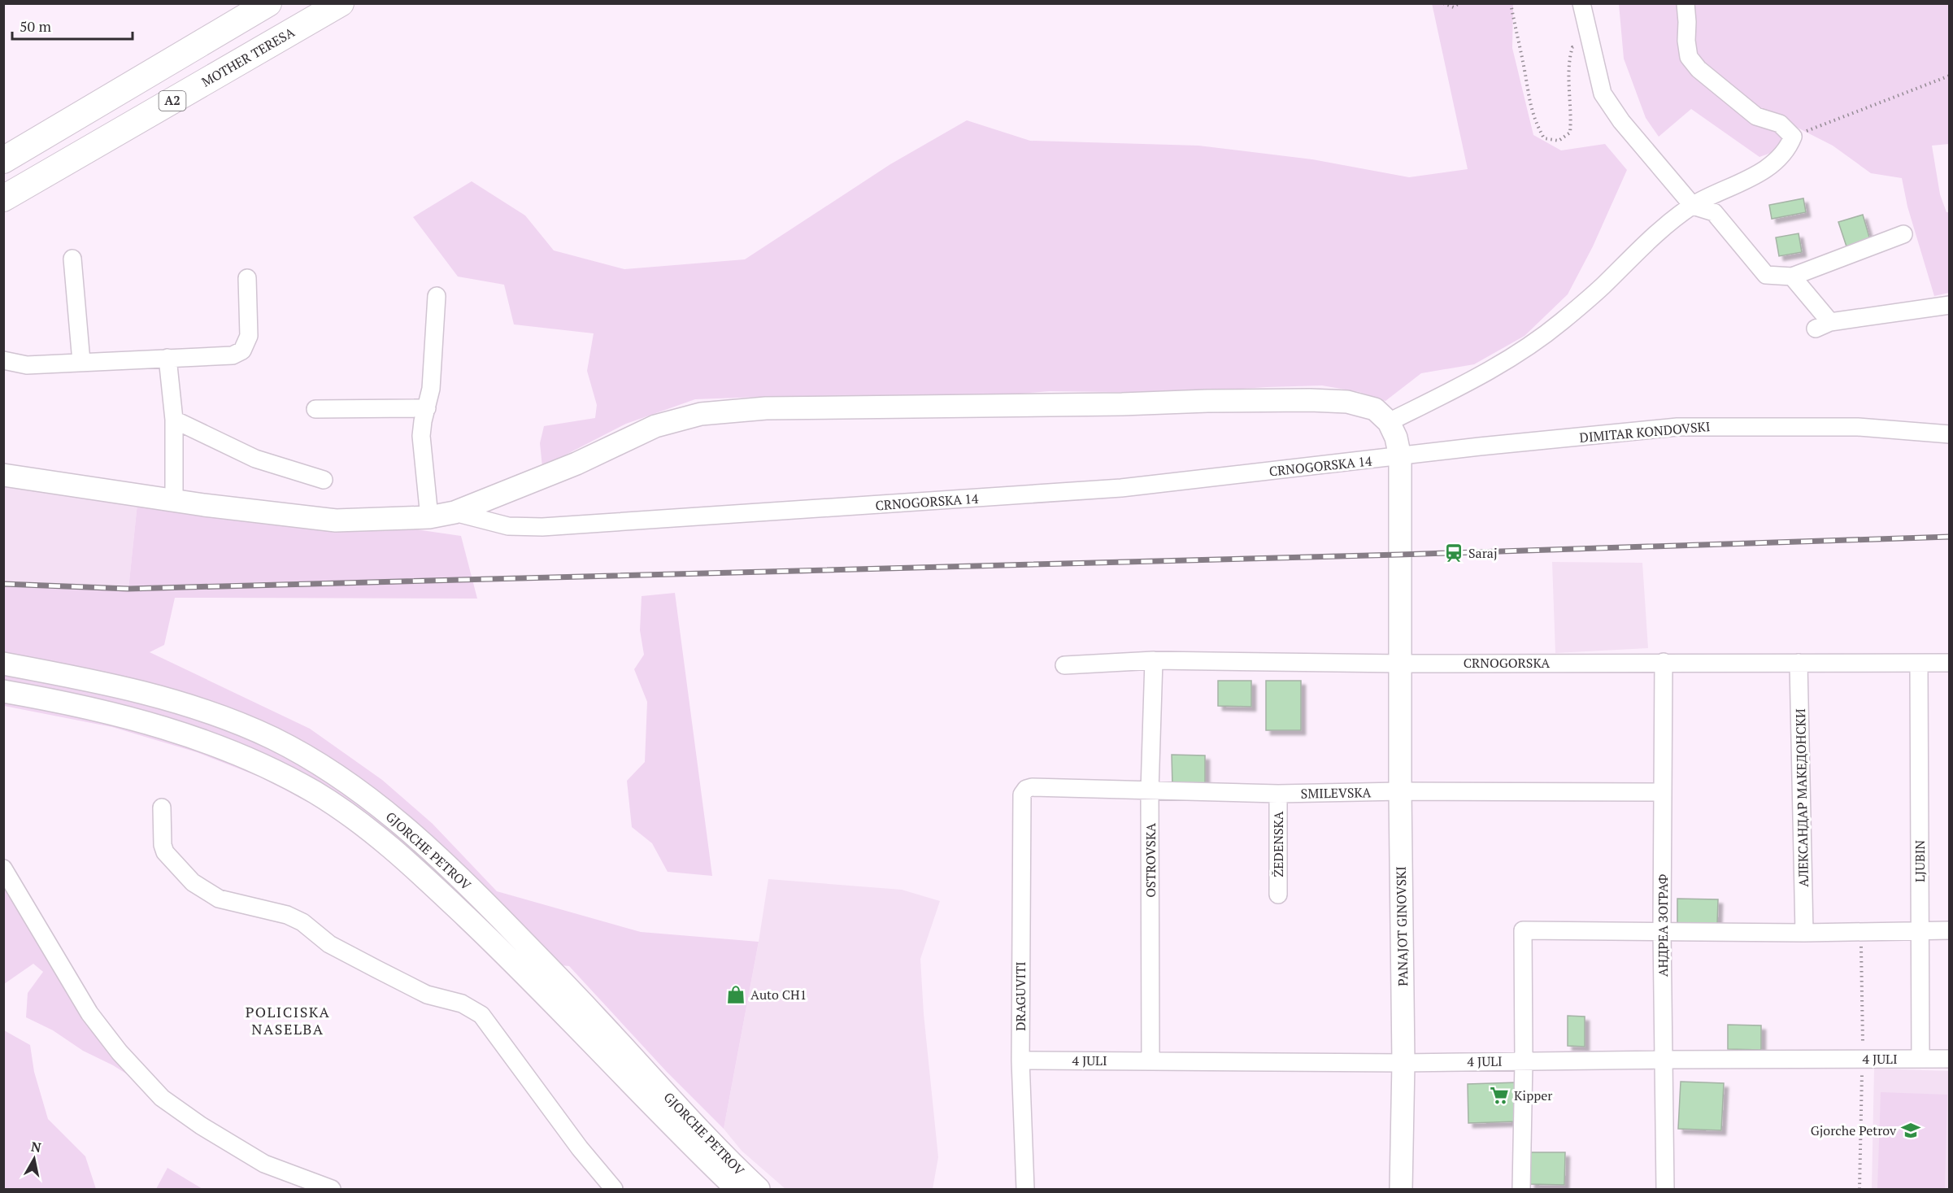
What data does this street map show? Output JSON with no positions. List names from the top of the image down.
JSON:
{
  "streets": {
    "highway": ["MOTHER TERESA", "A2"],
    "main road": ["GJORCHE PETROV", "PANAJOT GINOVSKI"],
    "street": [
      "DIMITAR KONDOVSKI",
      "CRNOGORSKA 14",
      "CRNOGORSKA",
      "SMILEVSKA",
      "АЛЕКСАНДАР МАКЕДОНСКИ",
      "ŽEDENSKA",
      "OSTROVSKA",
      "LJUBIN",
      "АНДРЕА ЗОГРАФ",
      "DRAGUVITI",
      "4 JULI"
    ]
  },
  "crossings": [
    ["DIMITAR KONDOVSKI", "CRNOGORSKA 14"],
    ["DIMITAR KONDOVSKI", "PANAJOT GINOVSKI"],
    ["CRNOGORSKA 14", "PANAJOT GINOVSKI"],
    ["CRNOGORSKA", "АЛЕКСАНДАР МАКЕДОНСКИ"],
    ["CRNOGORSKA", "OSTROVSKA"],
    ["CRNOGORSKA", "LJUBIN"],
    ["CRNOGORSKA", "АНДРЕА ЗОГРАФ"],
    ["CRNOGORSKA", "PANAJOT GINOVSKI"],
    ["SMILEVSKA", "ŽEDENSKA"],
    ["SMILEVSKA", "OSTROVSKA"],
    ["SMILEVSKA", "АНДРЕА ЗОГРАФ"],
    ["SMILEVSKA", "PANAJOT GINOVSKI"],
    ["SMILEVSKA", "DRAGUVITI"],
    ["OSTROVSKA", "4 JULI"],
    ["LJUBIN", "4 JULI"],
    ["АНДРЕА ЗОГРАФ", "4 JULI"],
    ["PANAJOT GINOVSKI", "4 JULI"],
    ["DRAGUVITI", "4 JULI"]
  ],
  "districts": ["POLICISKA NASELBA"],
  "places": {
    "station": ["Saraj"],
    "shop": ["Auto CH1"],
    "supermarket": ["Kipper"],
    "school or university": ["Gjorche Petrov"]
  },
  "scale_bar": "50 m",
  "north": "top"
}
